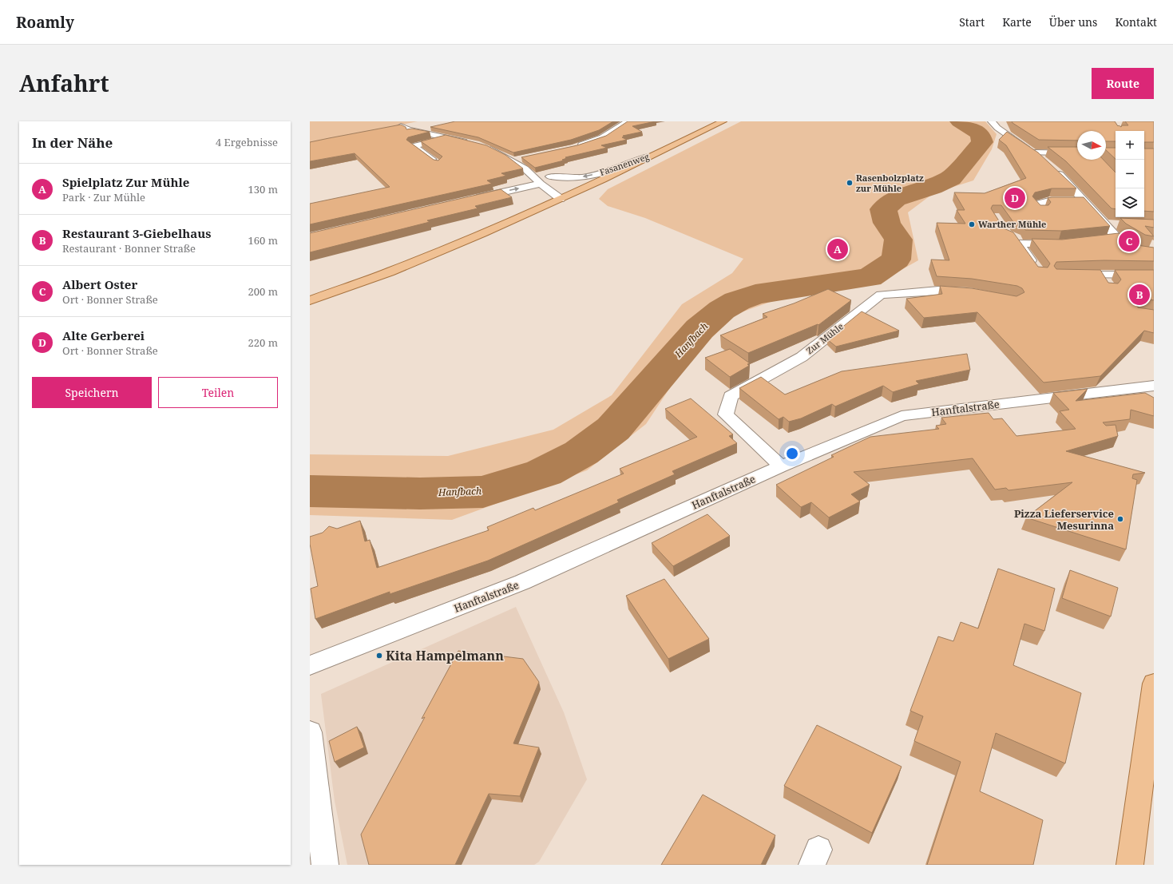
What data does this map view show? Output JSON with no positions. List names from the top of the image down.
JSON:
{
  "streets": {
    "street": ["Fasanenweg", "Zur Mühle", "Hanftalstraße"]
  },
  "crossings": [
    ["Zur Mühle", "Hanftalstraße"]
  ],
  "water": ["Hanfbach"],
  "places": [
    "Rasenbolzplatz zur Mühle",
    "Warther Mühle",
    "Pizza Lieferservice Mesurinna",
    "Kita Hampelmann"
  ],
  "north": "right",
  "page": {
    "header": "Roamly",
    "nav": [
      "Start",
      "Karte",
      "Über uns",
      "Kontakt"
    ],
    "title": "Anfahrt",
    "buttons": [
      "Route",
      ["Speichern", "Teilen"]
    ],
    "heading": ["In der Nähe", "4 Ergebnisse"],
    "map_buttons": ["+", "−"],
    "list": [
      {
        "mark": "A",
        "name": "Spielplatz Zur Mühle",
        "note": "Park · Zur Mühle",
        "value": "130 m"
      },
      {
        "mark": "B",
        "name": "Restaurant 3-Giebelhaus",
        "note": "Restaurant · Bonner Straße",
        "value": "160 m"
      },
      {
        "mark": "C",
        "name": "Albert Oster",
        "note": "Ort · Bonner Straße",
        "value": "200 m"
      },
      {
        "mark": "D",
        "name": "Alte Gerberei",
        "note": "Ort · Bonner Straße",
        "value": "220 m"
      }
    ],
    "pins": [
      "D",
      "C",
      "A",
      "B"
    ]
  }
}
